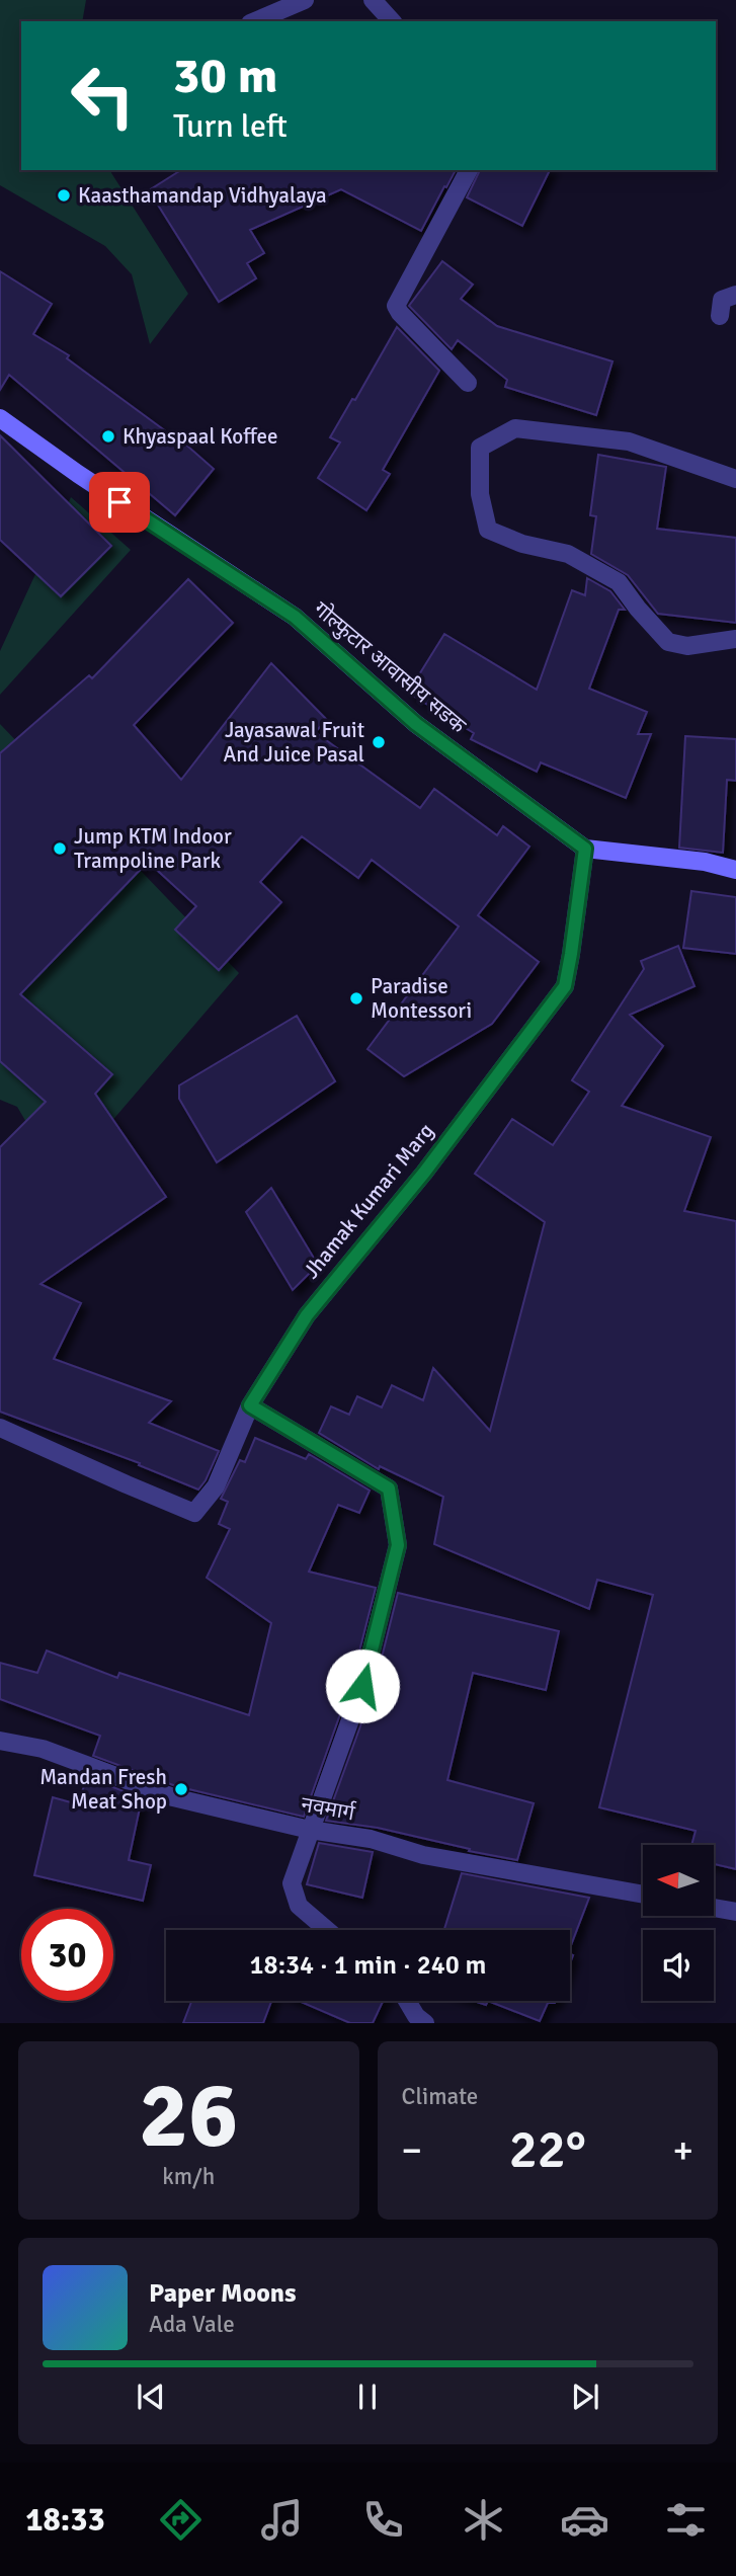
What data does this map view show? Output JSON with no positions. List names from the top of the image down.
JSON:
{
  "streets": {
    "main road": ["गोल्फुटार आवासीय सडक"],
    "street": ["Jhamak Kumari Marg", "नवमार्ग"]
  },
  "crossings": [
    ["गोल्फुटार आवासीय सडक", "Jhamak Kumari Marg"]
  ],
  "places": [
    "Kaasthamandap Vidhyalaya",
    "Khyaspaal Koffee",
    "Jayasawal Fruit And Juice Pasal",
    "Jump KTM Indoor Trampoline Park",
    "Paradise Montessori",
    "Mandan Fresh Meat Shop"
  ],
  "north": "left",
  "page": {
    "turn": ["30 m", "Turn left"],
    "limit": "30",
    "trip": "18:34 · 1 min · 240 m",
    "tile": [
      ["26", "km/h"],
      "Climate"
    ],
    "heat": ["−", "22°", "+"],
    "song": ["Paper Moons", "Ada Vale"],
    "tabs": "18:33"
  }
}
